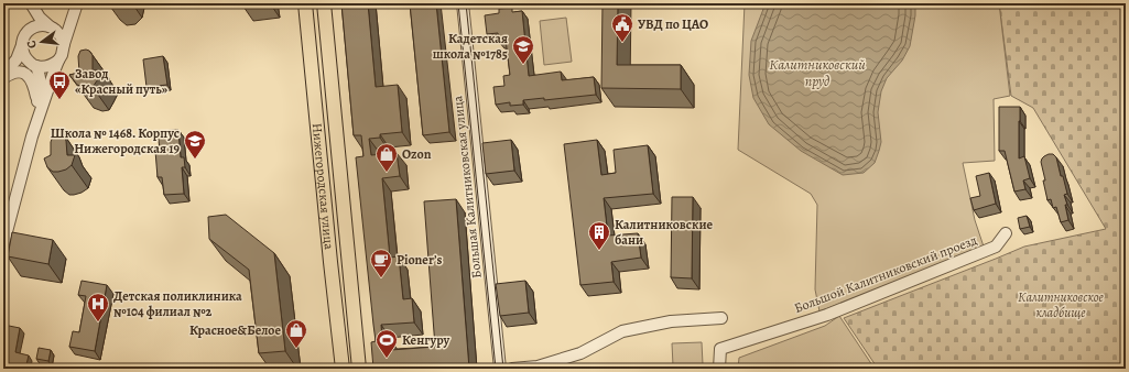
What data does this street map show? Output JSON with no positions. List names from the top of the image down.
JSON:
{
  "streets": {
    "main road": ["Нижегородская улица"],
    "street": ["Большая Калитниковская улица", "Большой Калитниковский проезд"]
  },
  "water": ["Калитниковский пруд"],
  "parks": ["Калитниковское кладбище"],
  "places": {
    "public building": ["УВД по ЦАО"],
    "school or university": ["Кадетская школа №1785", "Школа № 1468. Корпус Нижегородская 19"],
    "bus stop": ["Завод «Красный путь»"],
    "shop": ["Ozon", "Красное&Белое"],
    "building": ["Калитниковские бани"],
    "cafe": ["Pioner’s"],
    "hospital": ["Детская поликлиника №104 филиал №2"],
    "sports": ["Кенгуру"]
  },
  "north": "left"
}
